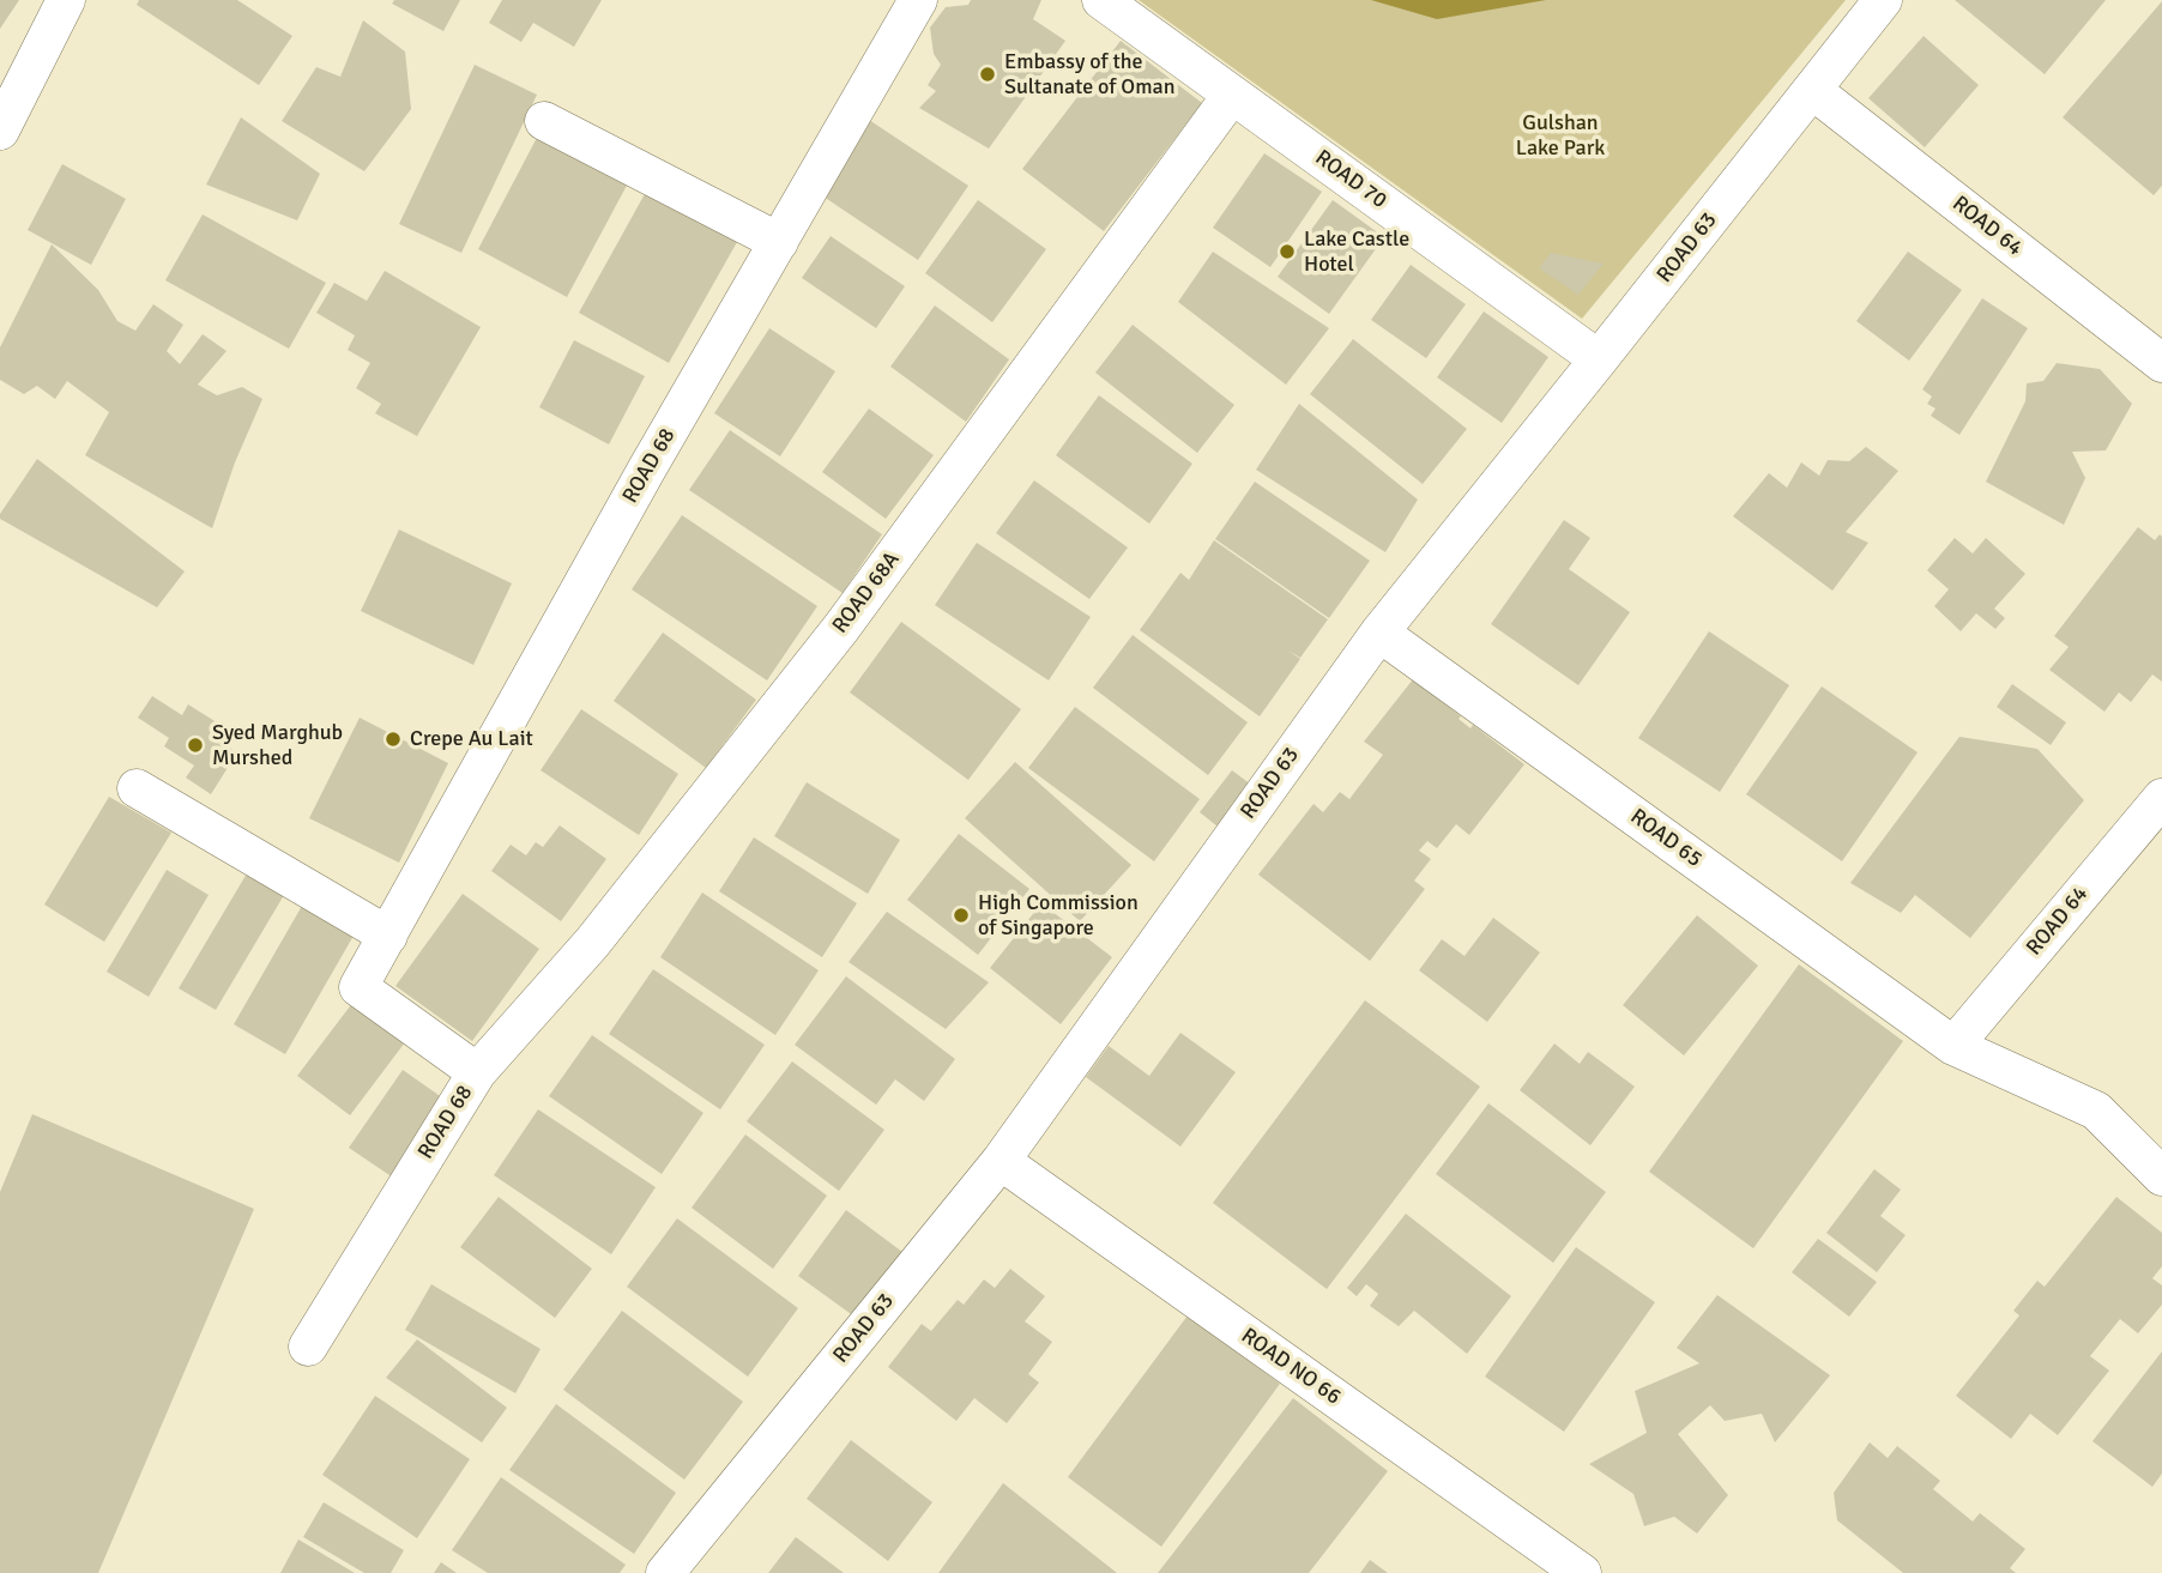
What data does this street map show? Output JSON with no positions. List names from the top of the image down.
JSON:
{
  "streets": {
    "street": [
      "ROAD 70",
      "ROAD 64",
      "ROAD 63",
      "ROAD 68",
      "ROAD 68A",
      "ROAD 65",
      "ROAD NO 66"
    ]
  },
  "crossings": [
    ["ROAD 70", "ROAD 63"],
    ["ROAD 70", "ROAD 68A"],
    ["ROAD 64", "ROAD 63"],
    ["ROAD 64", "ROAD 65"],
    ["ROAD 63", "ROAD 65"],
    ["ROAD 63", "ROAD NO 66"],
    ["ROAD 68", "ROAD 68A"]
  ],
  "parks": ["Gulshan Lake Park"],
  "places": [
    "Embassy of the Sultanate of Oman",
    "Lake Castle Hotel",
    "Crepe Au Lait",
    "Syed Marghub Murshed",
    "High Commission of Singapore"
  ]
}
